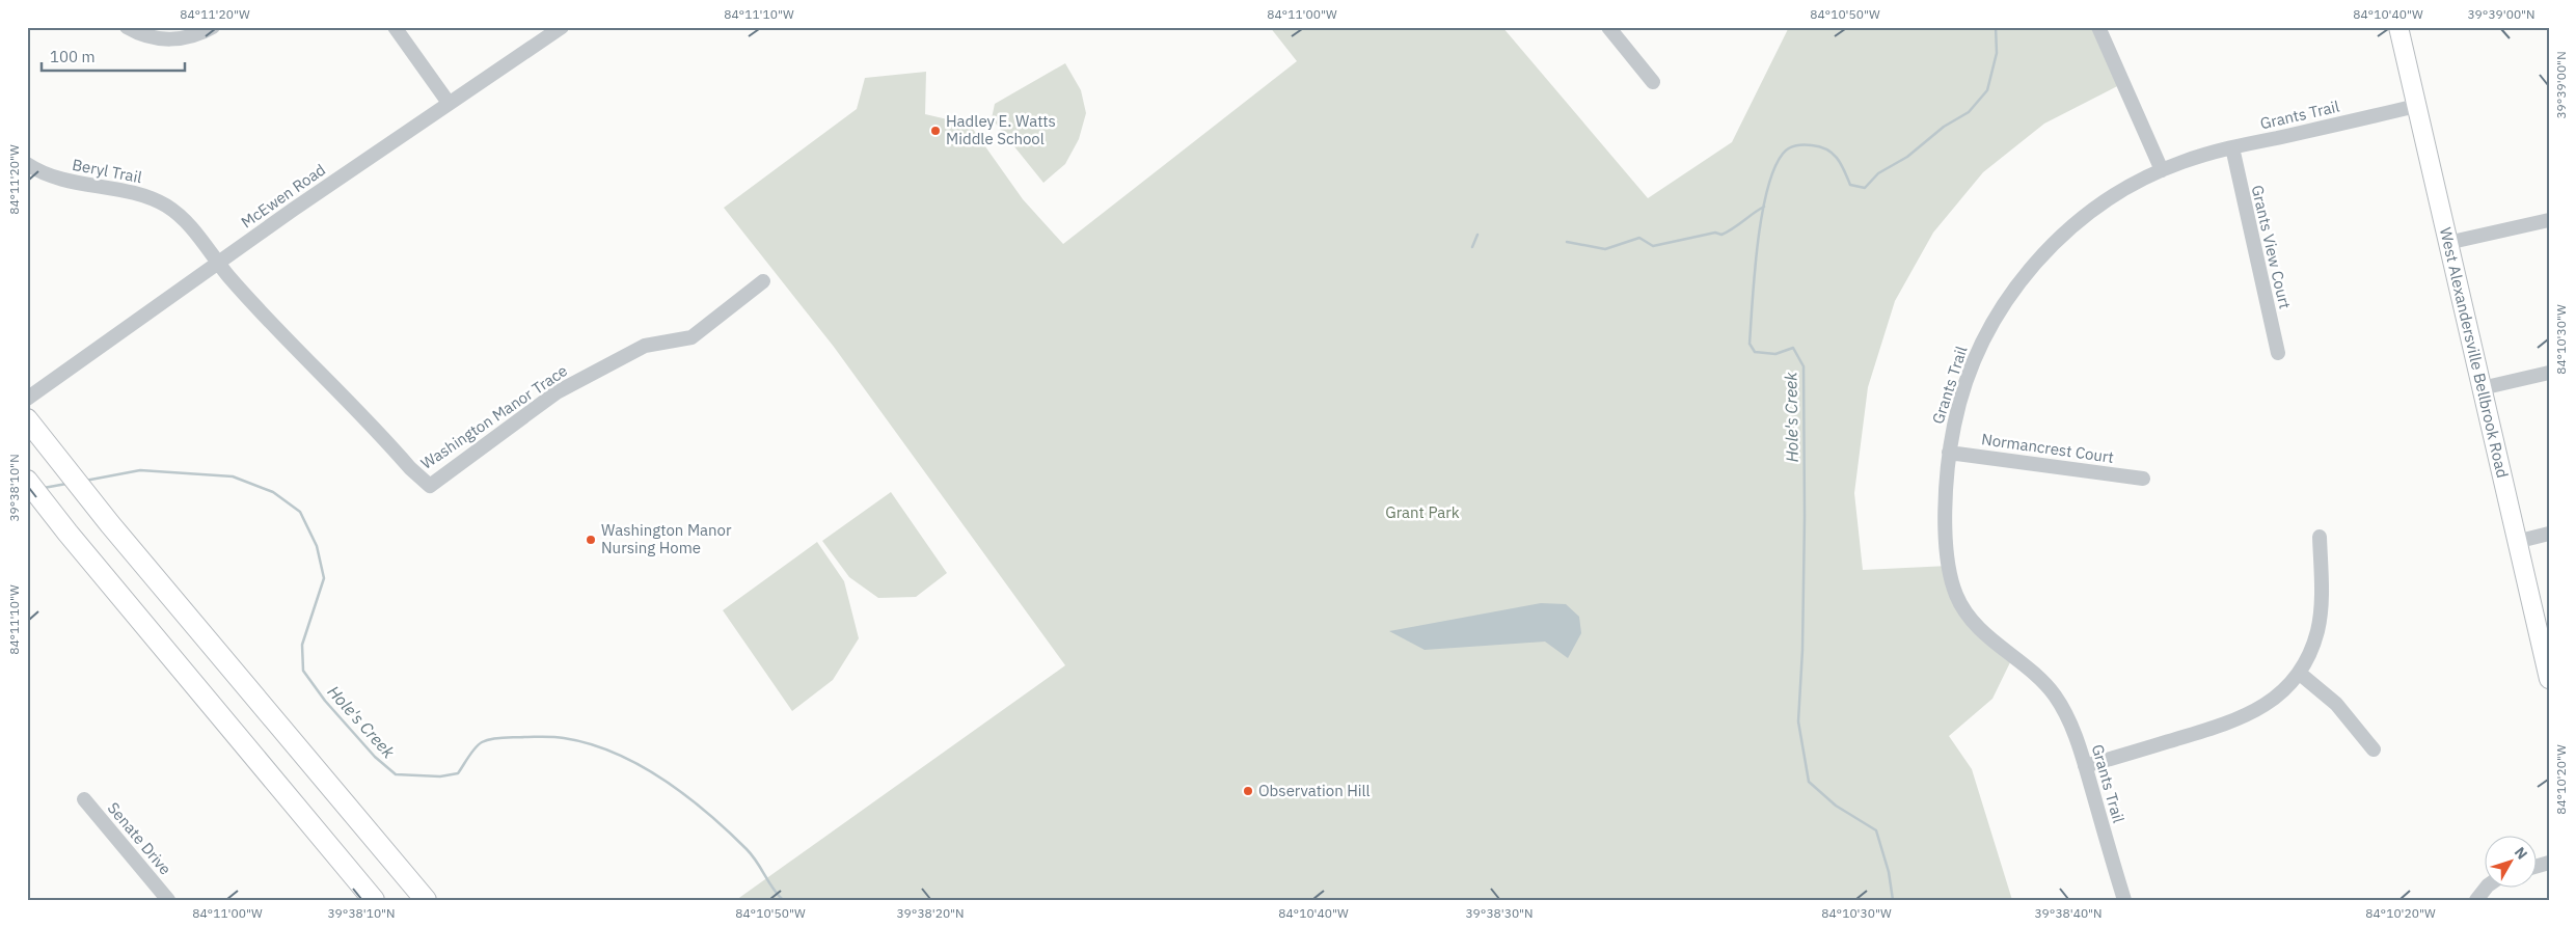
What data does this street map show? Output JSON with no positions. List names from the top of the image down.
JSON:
{
  "streets": {
    "main road": ["West Alexandersville Bellbrook Road"],
    "street": [
      "Grants Trail",
      "Beryl Trail",
      "McEwen Road",
      "Grants View Court",
      "Washington Manor Trace",
      "Normancrest Court",
      "Senate Drive"
    ]
  },
  "crossings": [
    ["Grants Trail", "Grants View Court"],
    ["Grants Trail", "West Alexandersville Bellbrook Road"],
    ["Grants Trail", "Normancrest Court"],
    ["Beryl Trail", "McEwen Road"],
    ["Beryl Trail", "Washington Manor Trace"],
    ["McEwen Road", "Washington Manor Trace"]
  ],
  "water": ["Hole's Creek"],
  "parks": ["Grant Park"],
  "places": ["Hadley E. Watts Middle School", "Washington Manor Nursing Home", "Observation Hill"],
  "scale_bar": "100 m",
  "north": "top right",
  "coordinates": [
    "84°11'20\"W",
    "84°11'10\"W",
    "84°11'00\"W",
    "84°10'50\"W",
    "84°10'40\"W",
    "39°39'00\"N",
    "84°10'30\"W",
    "39°38'10\"N",
    "84°10'20\"W",
    "39°38'20\"N",
    "39°38'30\"N",
    "39°38'40\"N"
  ]
}
